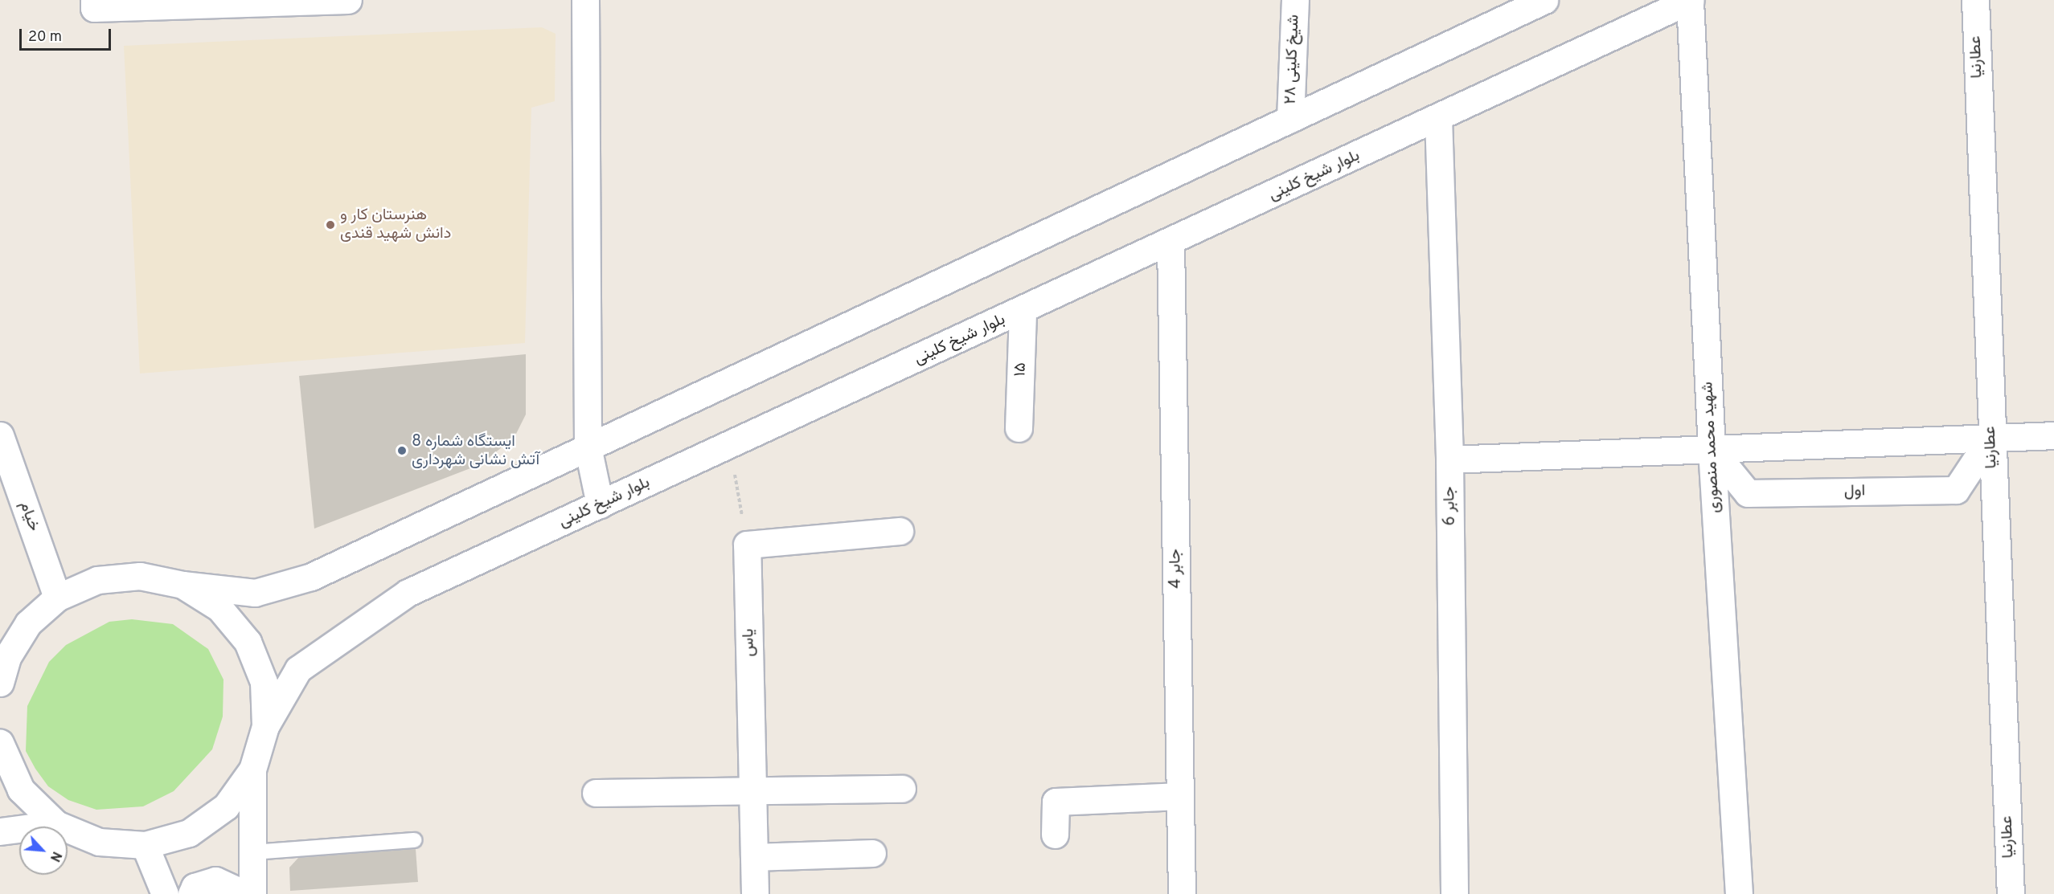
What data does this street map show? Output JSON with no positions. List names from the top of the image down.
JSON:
{
  "streets": {
    "street": [
      "عطارنیا",
      "شیخ کلینی ۲۸",
      "بلوار شیخ کلینی",
      "۱۵",
      "شهید محمد منصوری",
      "اول",
      "جابر 6",
      "خیام",
      "جابر 4",
      "یاس"
    ]
  },
  "crossings": [
    ["عطارنیا", "اول"],
    ["بلوار شیخ کلینی", "۱۵"],
    ["بلوار شیخ کلینی", "شهید محمد منصوری"],
    ["بلوار شیخ کلینی", "جابر 6"],
    ["بلوار شیخ کلینی", "جابر 4"],
    ["شهید محمد منصوری", "اول"]
  ],
  "places": ["هنرستان کار و دانش شهید قندی", "ایستگاه شماره 8 آتش نشانی شهرداری"],
  "scale_bar": "20 m",
  "north": "bottom right"
}
